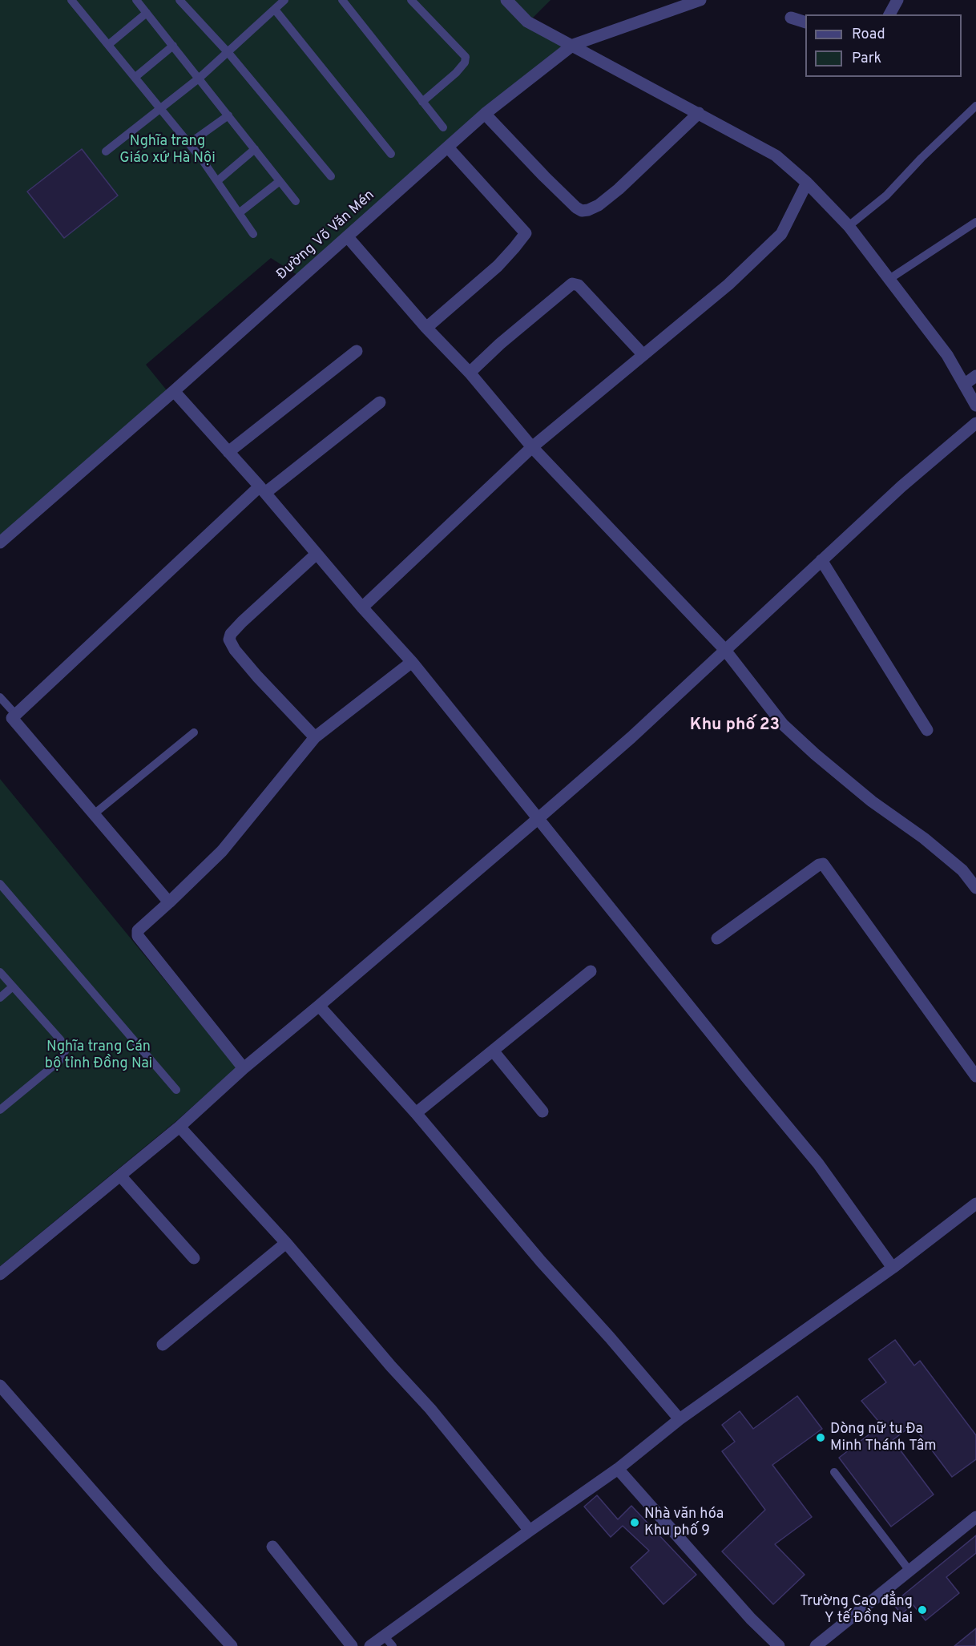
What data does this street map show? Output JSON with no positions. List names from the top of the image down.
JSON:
{
  "streets": {
    "street": ["Đường Võ Văn Mén"]
  },
  "districts": ["Khu phố 23"],
  "parks": ["Nghĩa trang Giáo xứ Hà Nội", "Nghĩa trang Cán bộ tỉnh Đồng Nai"],
  "places": ["Dòng nữ tu Đa Minh Thánh Tâm", "Nhà văn hóa Khu phố 9", "Trường Cao đẳng Y tế Đồng Nai"],
  "legend": ["Road", "Park"]
}
